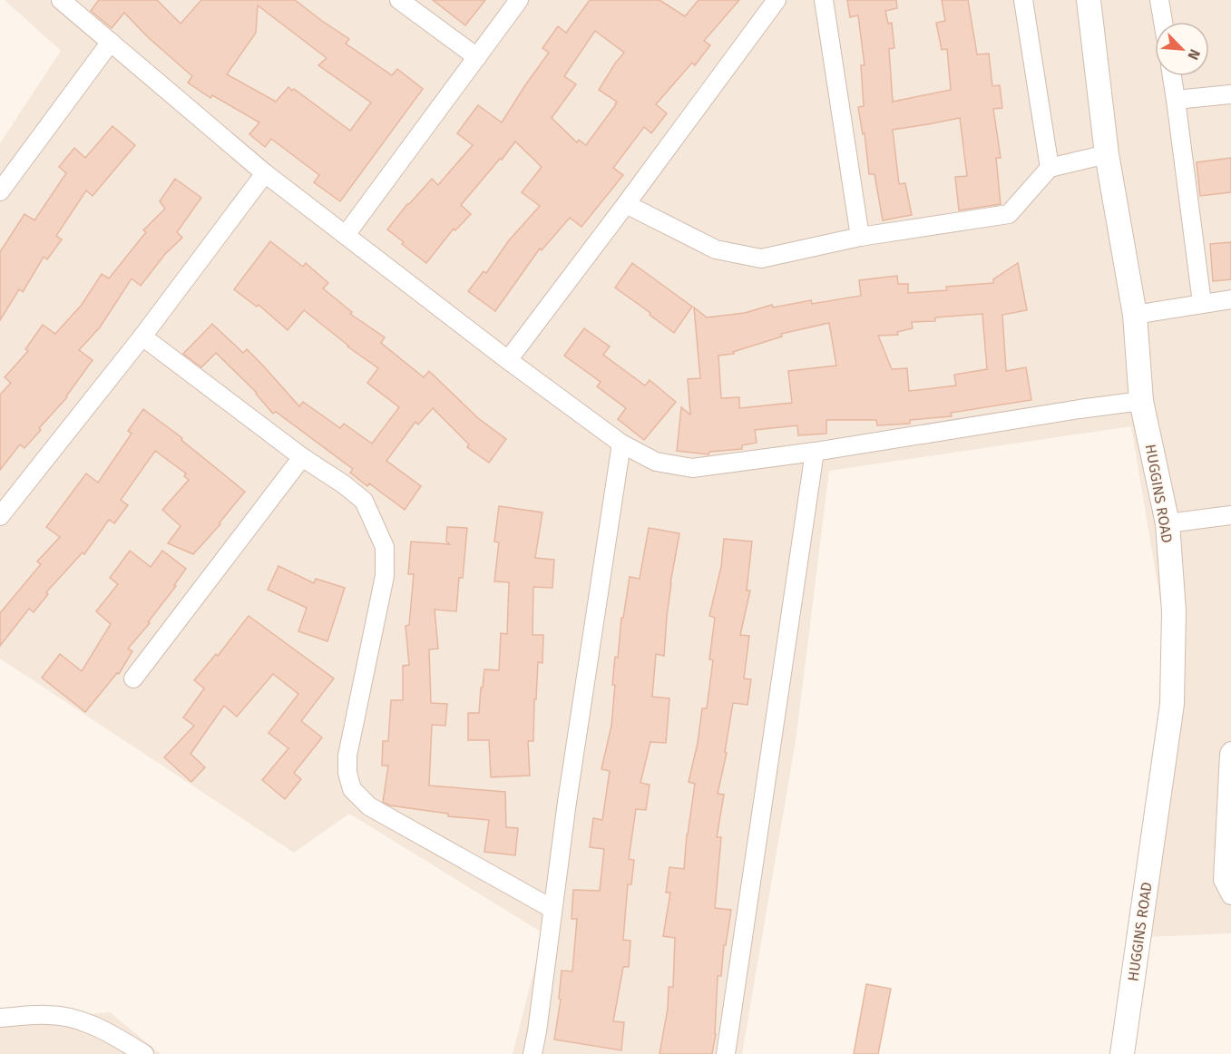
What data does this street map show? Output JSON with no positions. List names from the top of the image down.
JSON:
{
  "streets": {
    "street": ["HUGGINS ROAD"]
  },
  "north": "bottom right"
}
